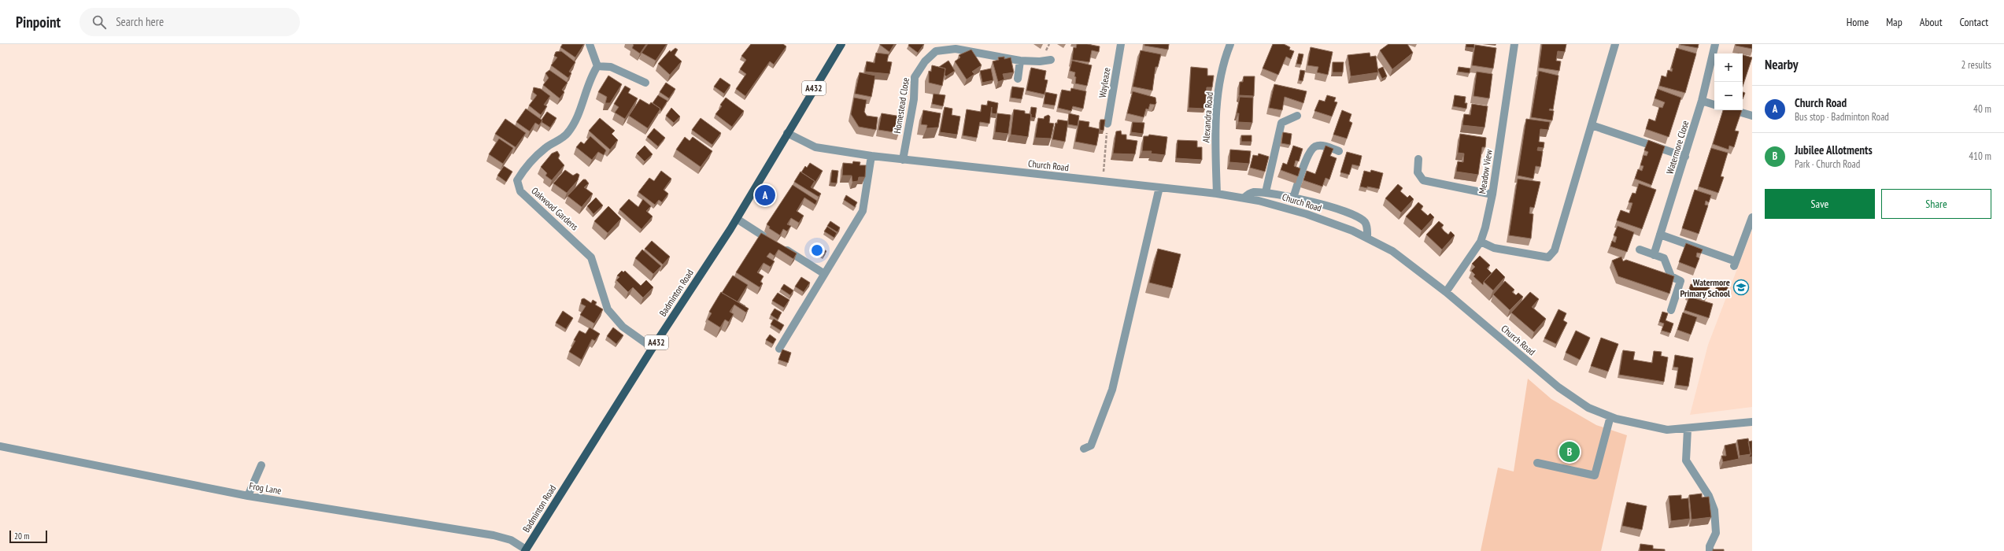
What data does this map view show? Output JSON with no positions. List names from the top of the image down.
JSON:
{
  "streets": {
    "main road": ["A432", "Badminton Road"],
    "street": [
      "Wayleaze",
      "Homestead Close",
      "Alexandra Road",
      "Watermore Close",
      "Church Road",
      "Meadow View",
      "Oakwood Gardens",
      "Frog Lane"
    ]
  },
  "crossings": [
    ["Homestead Close", "Church Road"],
    ["Alexandra Road", "Church Road"],
    ["Church Road", "Meadow View"],
    ["Church Road", "Badminton Road"],
    ["Oakwood Gardens", "Badminton Road"],
    ["Badminton Road", "Frog Lane"]
  ],
  "places": {
    "school or university": ["Watermore Primary School"]
  },
  "scale_bar": "20 m",
  "page": {
    "header": "Pinpoint",
    "search": "Search here",
    "nav": [
      "Home",
      "Map",
      "About",
      "Contact"
    ],
    "heading": ["Nearby", "2 results"],
    "map_buttons": ["+", "−"],
    "list": [
      {
        "mark": "A",
        "name": "Church Road",
        "note": "Bus stop · Badminton Road",
        "value": "40 m"
      },
      {
        "mark": "B",
        "name": "Jubilee Allotments",
        "note": "Park · Church Road",
        "value": "410 m"
      }
    ],
    "buttons": ["Save", "Share"],
    "pins": ["A", "B"],
    "scale": "20 m"
  }
}
